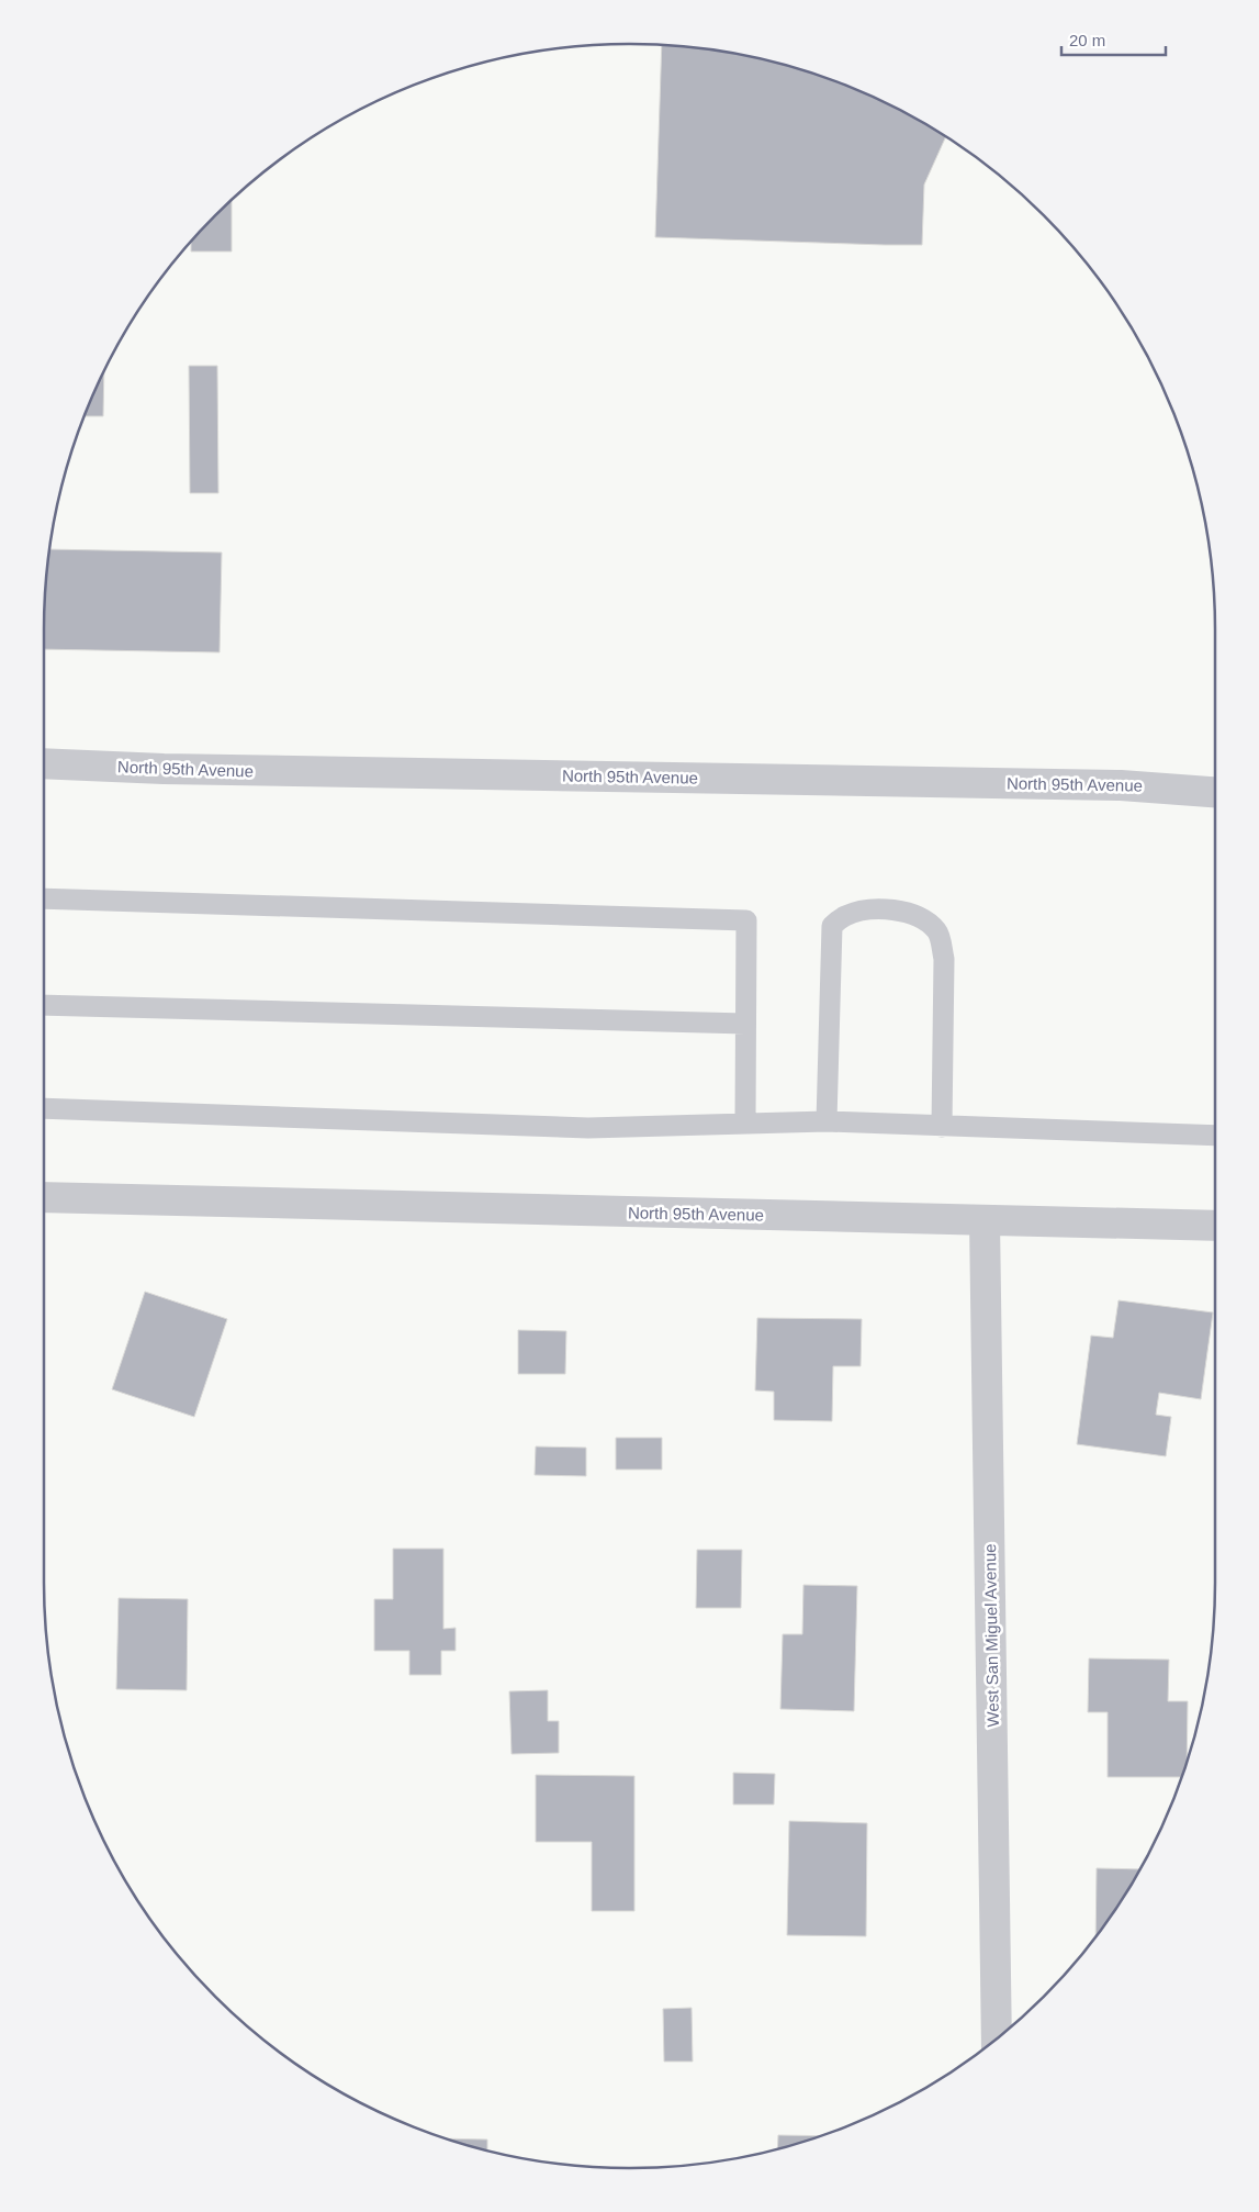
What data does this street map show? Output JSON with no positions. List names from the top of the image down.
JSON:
{
  "streets": {
    "street": ["North 95th Avenue", "West San Miguel Avenue"]
  },
  "crossings": [
    ["North 95th Avenue", "West San Miguel Avenue"]
  ],
  "scale_bar": "20 m"
}
